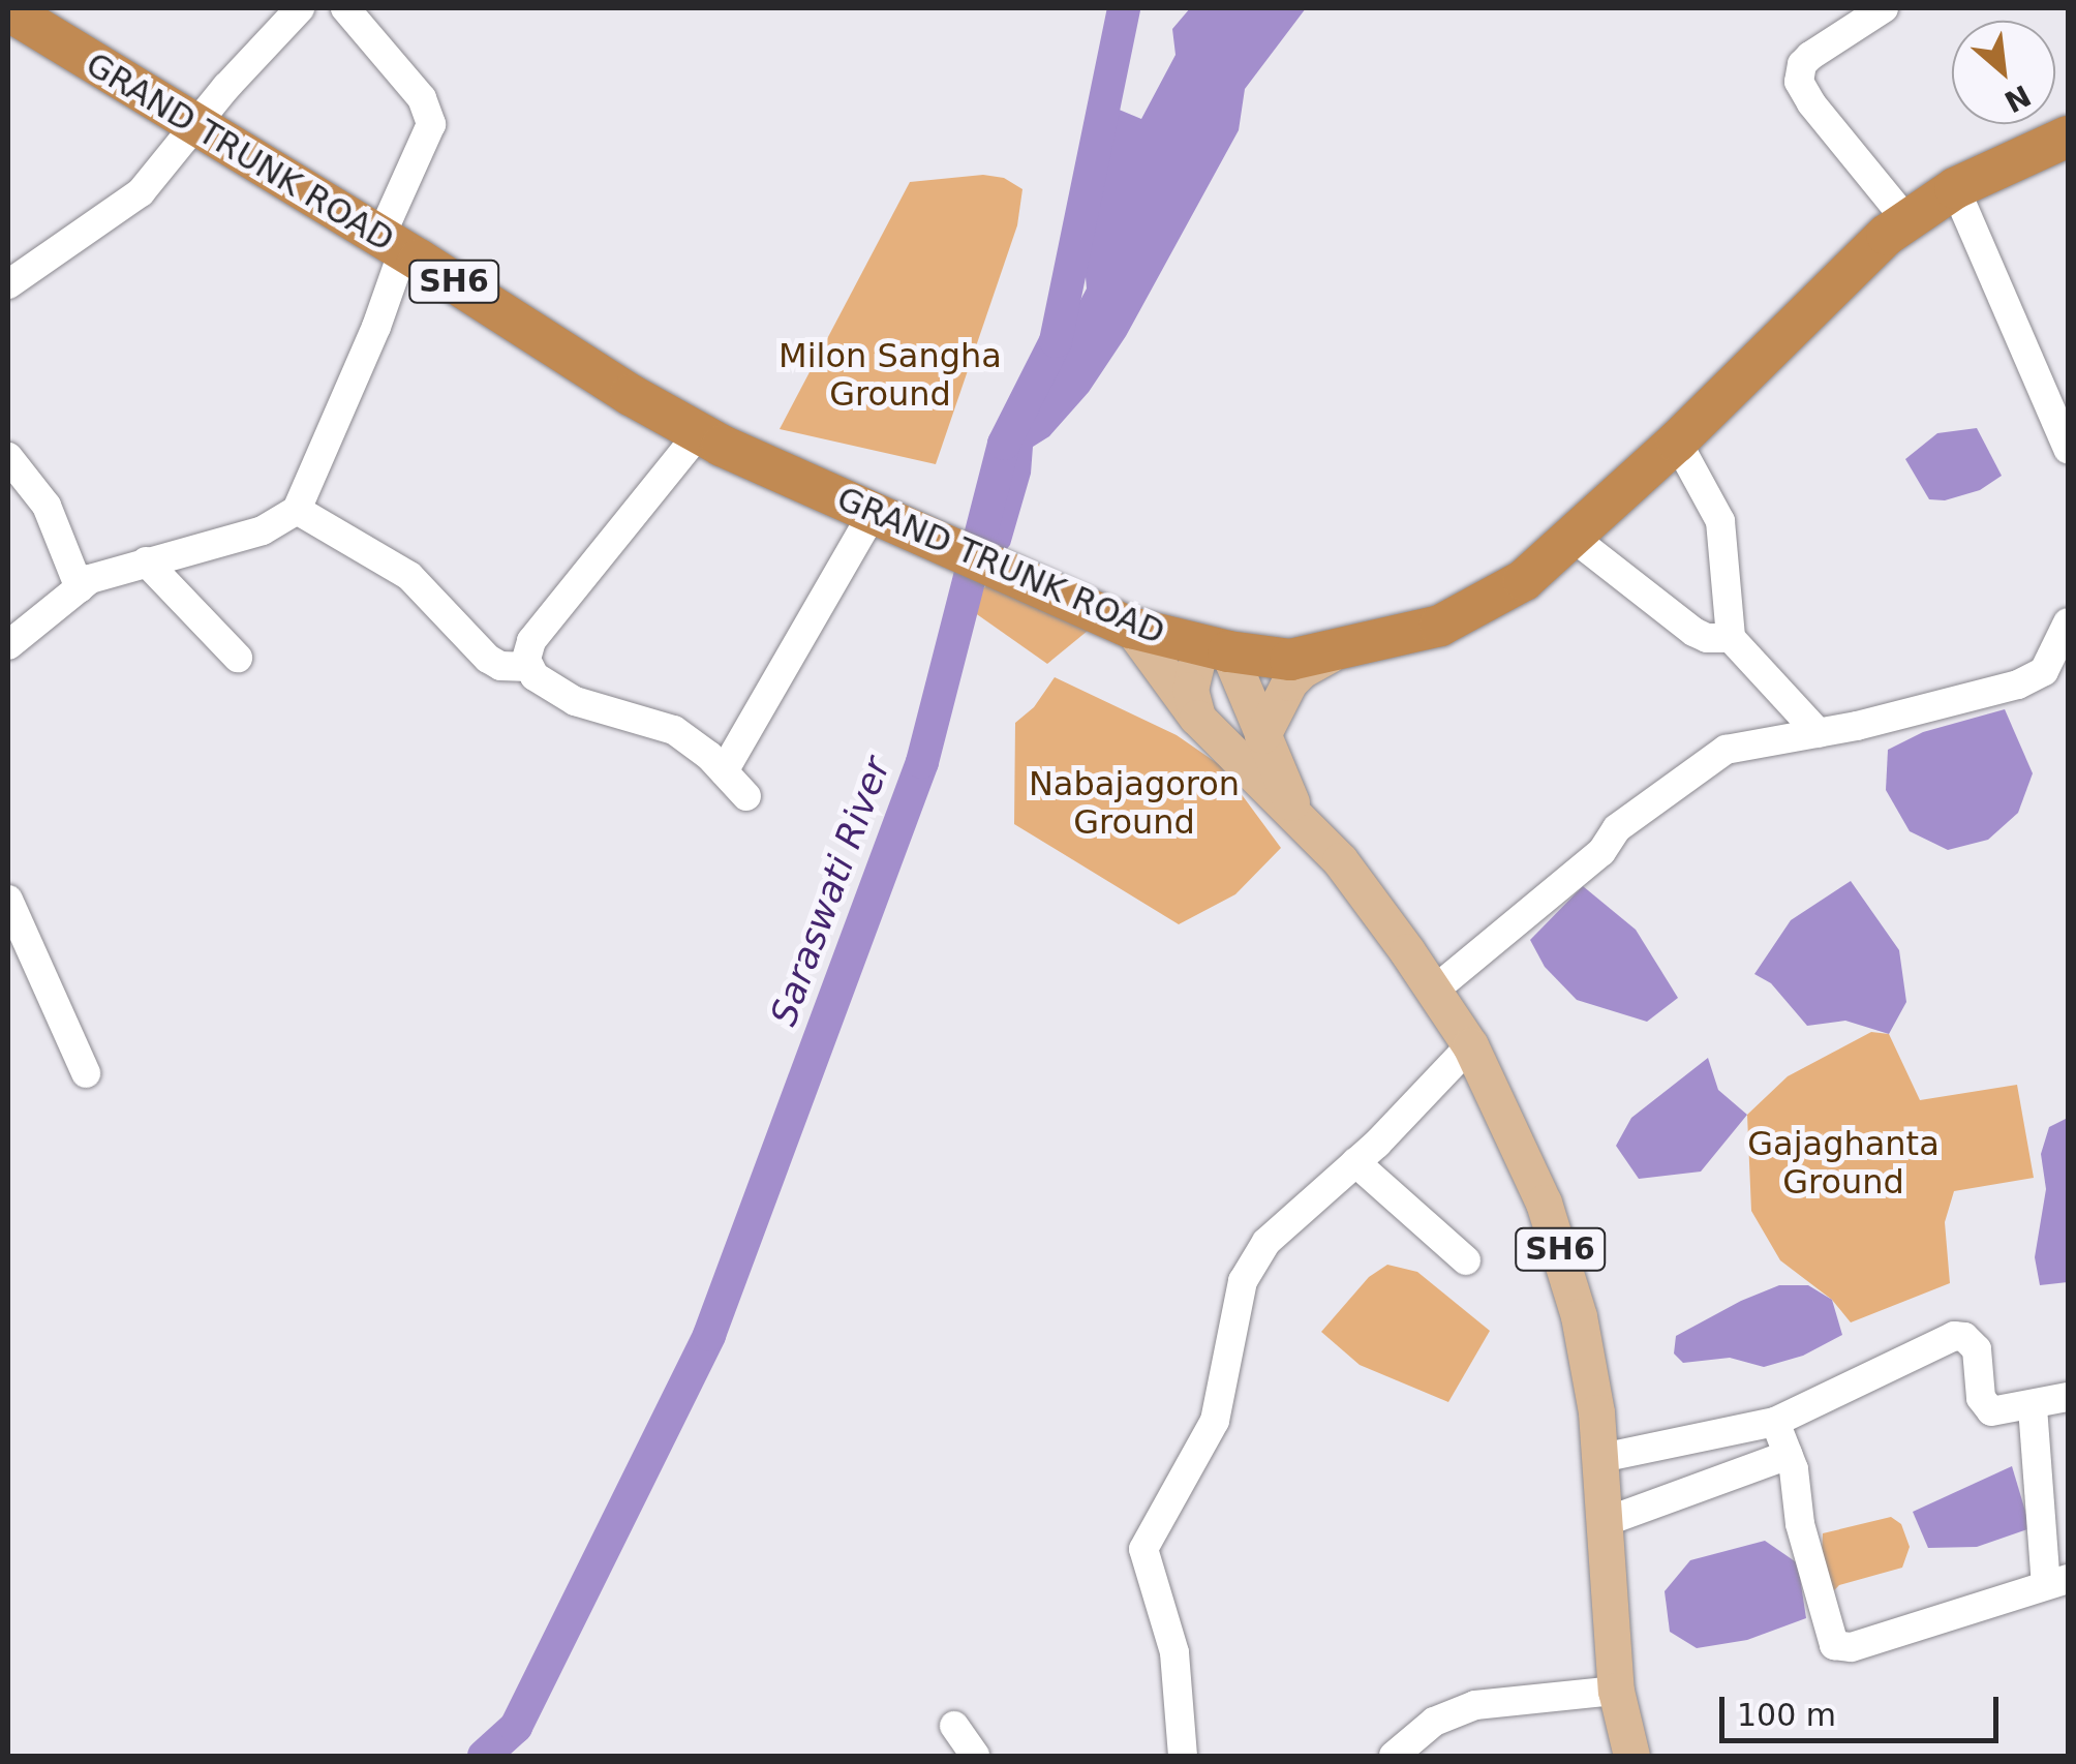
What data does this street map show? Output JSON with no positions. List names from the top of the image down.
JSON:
{
  "streets": {
    "highway": ["GRAND TRUNK ROAD", "SH6"]
  },
  "crossings": [
    ["GRAND TRUNK ROAD", "SH6"]
  ],
  "water": ["Saraswati River"],
  "parks": ["Milon Sangha Ground", "Nabajagoron Ground", "Gajaghanta Ground"],
  "scale_bar": "100 m",
  "north": "bottom right"
}
